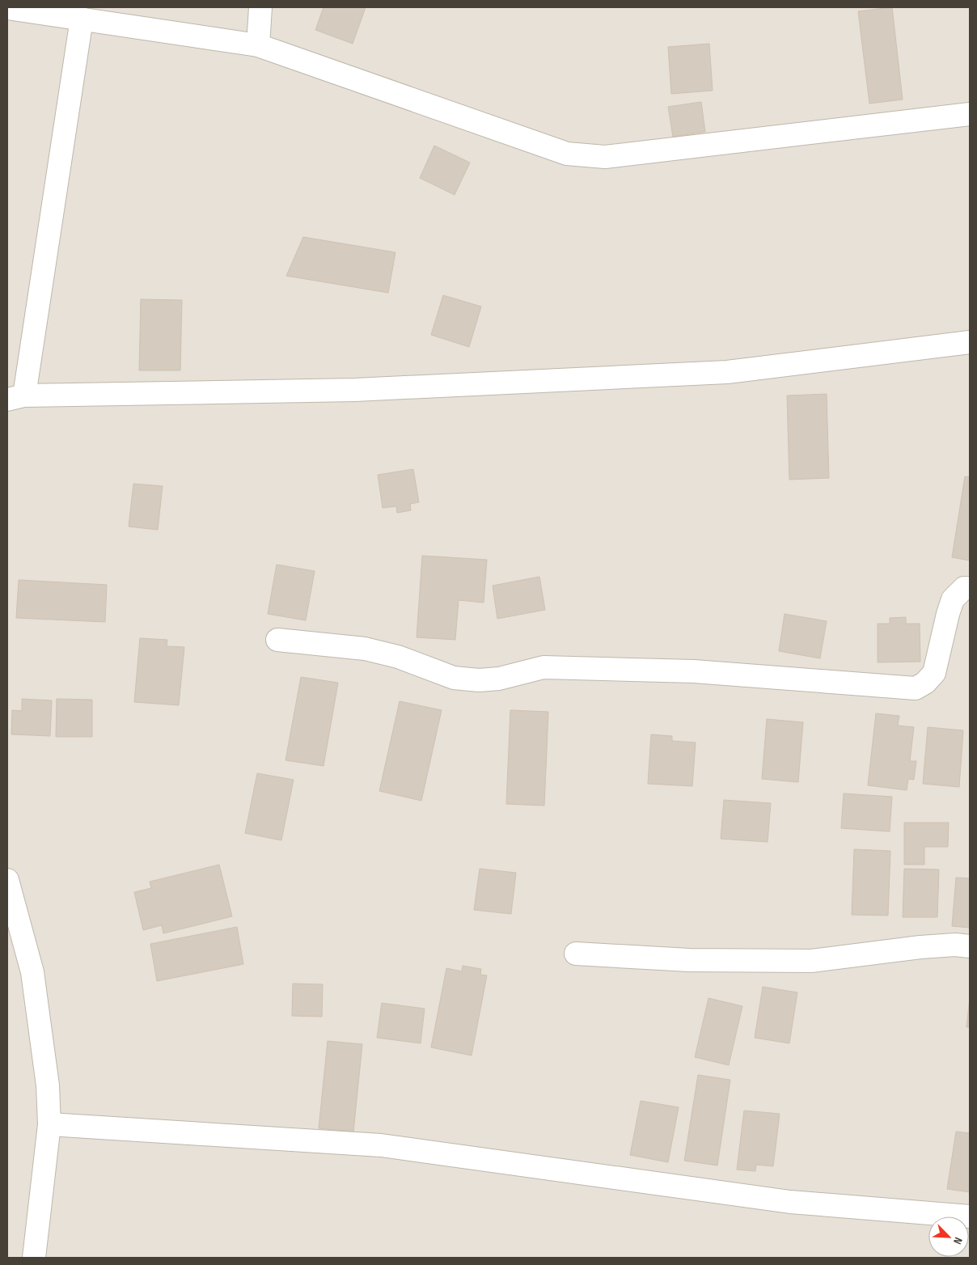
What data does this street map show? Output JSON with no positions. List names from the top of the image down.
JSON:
{
  "north": "bottom right"
}
